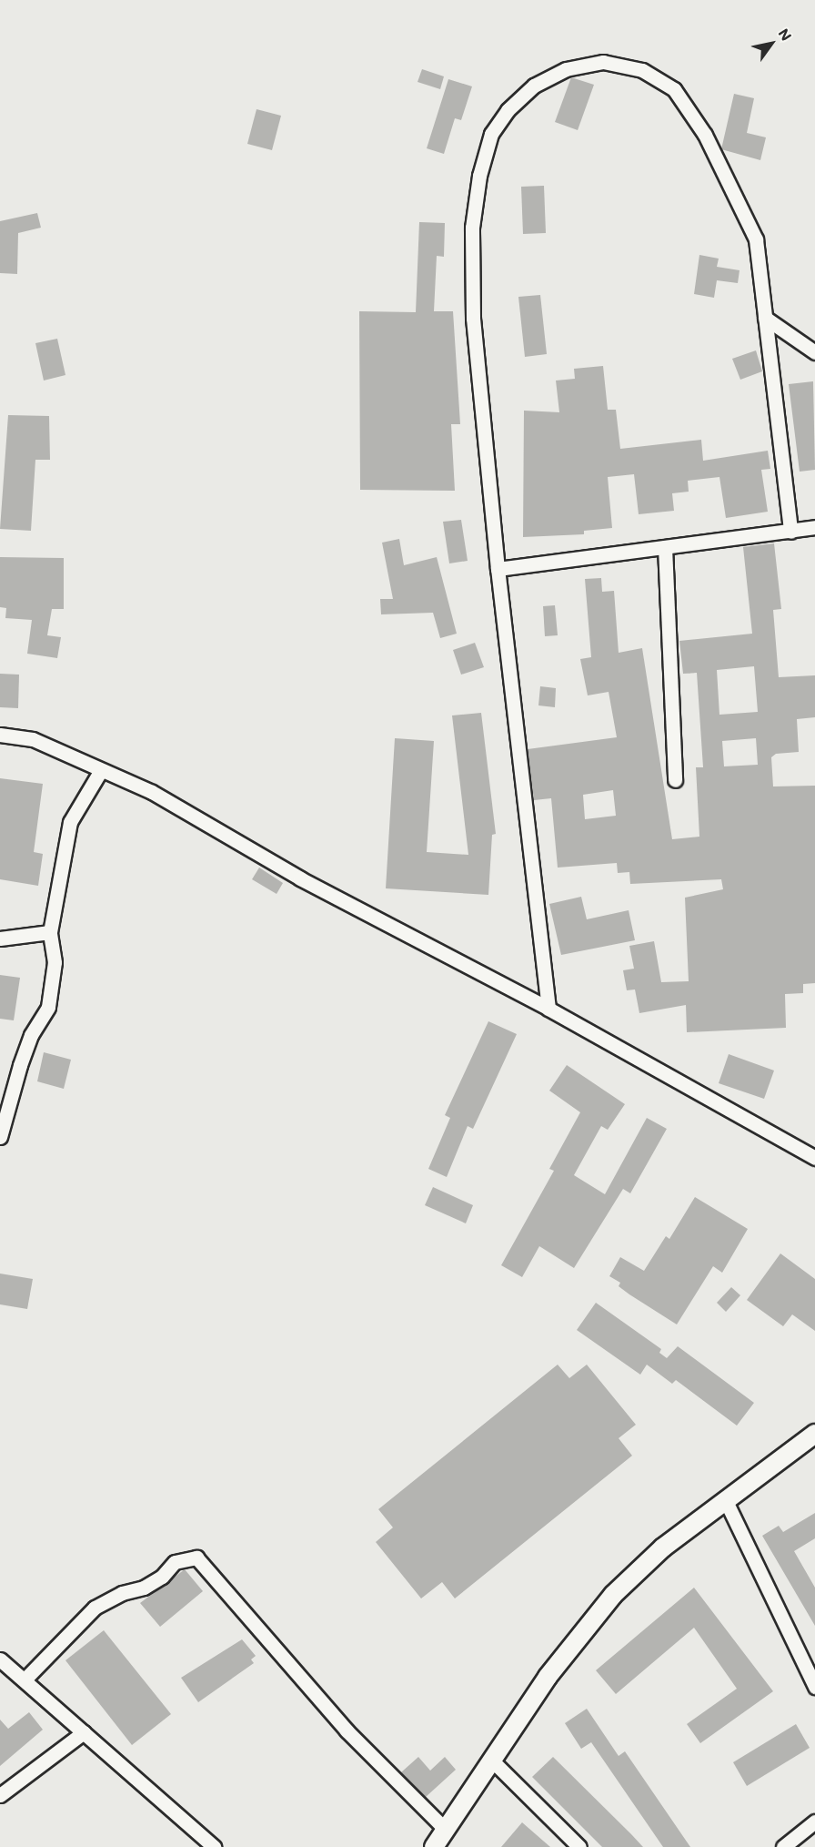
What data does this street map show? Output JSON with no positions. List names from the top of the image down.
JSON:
{
  "north": "top right"
}
